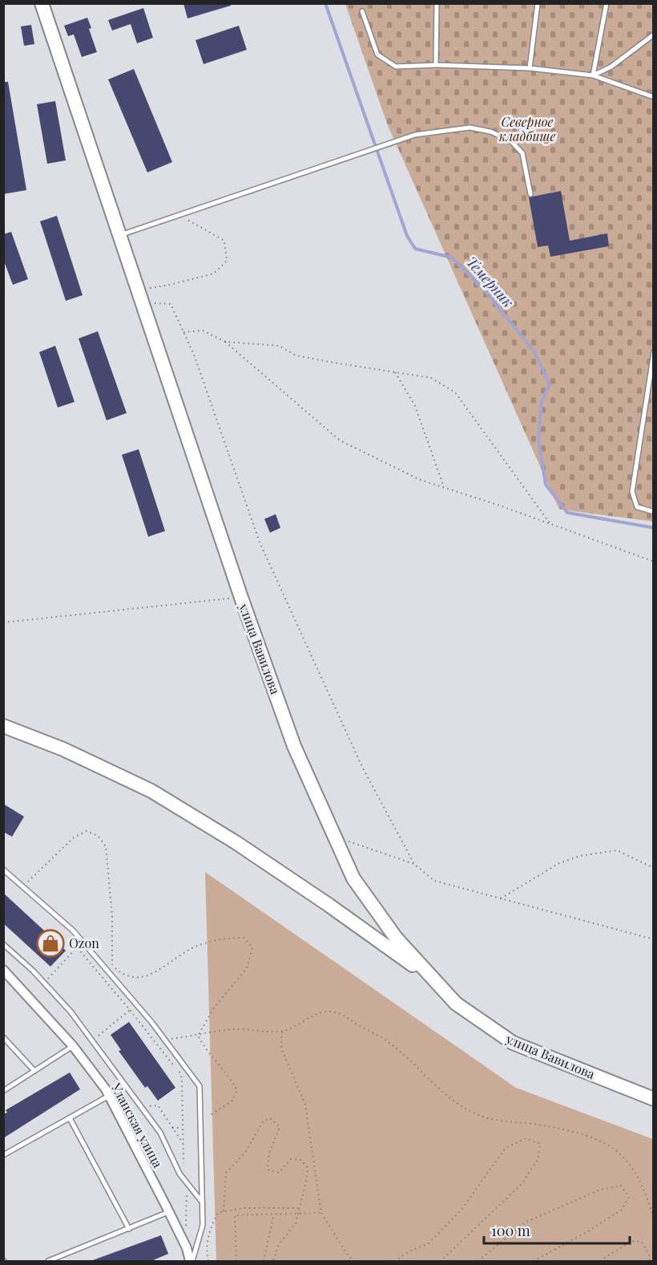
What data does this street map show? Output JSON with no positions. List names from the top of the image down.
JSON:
{
  "streets": {
    "street": ["улица Вавилова", "Уланская улица"]
  },
  "water": ["Темерник"],
  "parks": ["Северное кладбище"],
  "places": {
    "shop": ["Ozon"]
  },
  "scale_bar": "100 m"
}
